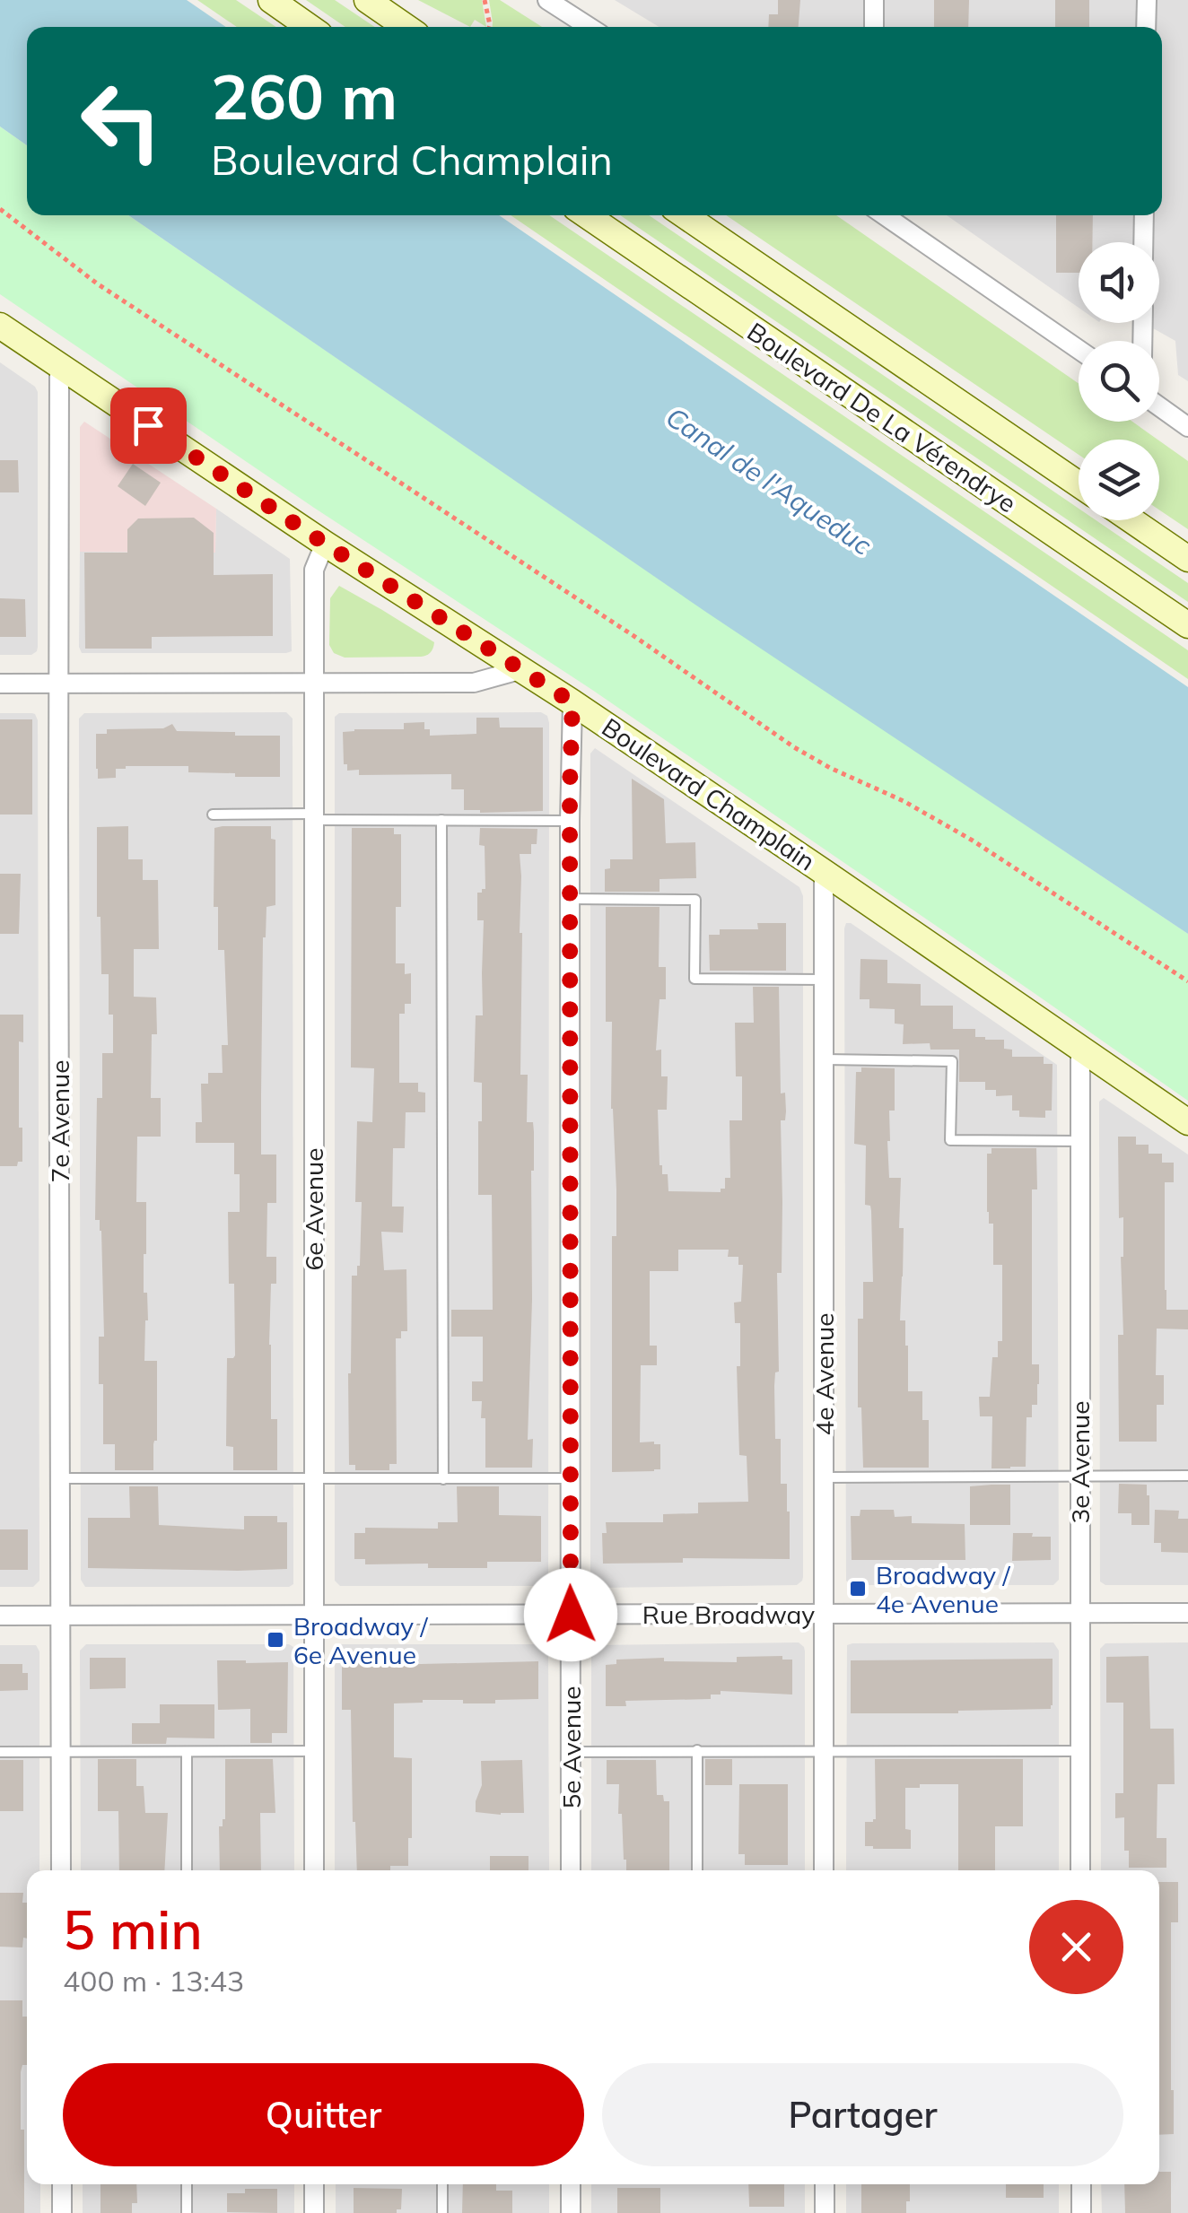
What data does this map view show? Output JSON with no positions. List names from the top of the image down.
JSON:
{
  "streets": {
    "main road": ["Boulevard De La Vérendrye", "Boulevard Champlain"],
    "street": [
      "7e Avenue",
      "6e Avenue",
      "4e Avenue",
      "3e Avenue",
      "Rue Broadway",
      "5e Avenue"
    ]
  },
  "crossings": [
    ["Boulevard Champlain", "7e Avenue"],
    ["Boulevard Champlain", "6e Avenue"],
    ["Boulevard Champlain", "4e Avenue"],
    ["Boulevard Champlain", "3e Avenue"],
    ["Boulevard Champlain", "5e Avenue"],
    ["7e Avenue", "Rue Broadway"],
    ["6e Avenue", "Rue Broadway"],
    ["4e Avenue", "Rue Broadway"],
    ["3e Avenue", "Rue Broadway"],
    ["Rue Broadway", "5e Avenue"]
  ],
  "water": ["Canal de l'Aqueduc"],
  "places": {
    "transit": ["Broadway / 4e Avenue", "Broadway / 6e Avenue"]
  },
  "page": {
    "turn": ["260 m", "Boulevard Champlain"],
    "heading": ["5 min", "400 m · 13:43"],
    "buttons": ["Quitter", "Partager"]
  }
}
